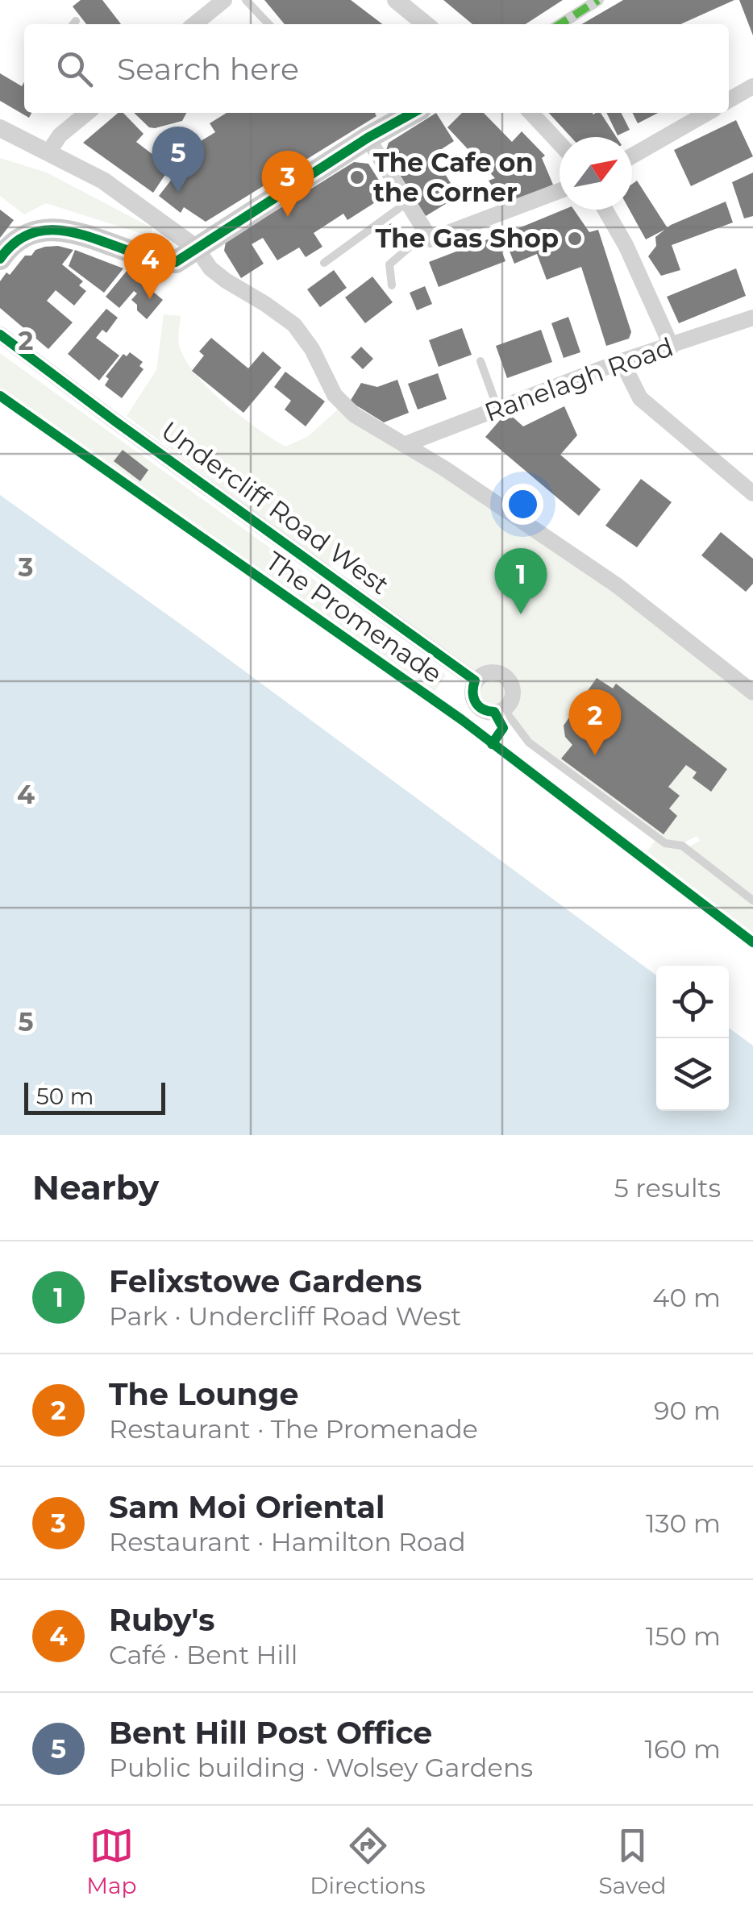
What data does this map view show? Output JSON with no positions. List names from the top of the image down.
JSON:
{
  "streets": {
    "street": ["Ranelagh Road", "Undercliff Road West", "The Promenade"]
  },
  "places": ["The Cafe on the Corner", "The Gas Shop"],
  "scale_bar": "50 m",
  "north": "top right",
  "page": {
    "search": "Search here",
    "pins": [
      "5",
      "3",
      "4",
      "1",
      "2"
    ],
    "scale": "50 m",
    "heading": ["Nearby", "5 results"],
    "list": [
      {
        "mark": "1",
        "name": "Felixstowe Gardens",
        "note": "Park · Undercliff Road West",
        "value": "40 m"
      },
      {
        "mark": "2",
        "name": "The Lounge",
        "note": "Restaurant · The Promenade",
        "value": "90 m"
      },
      {
        "mark": "3",
        "name": "Sam Moi Oriental",
        "note": "Restaurant · Hamilton Road",
        "value": "130 m"
      },
      {
        "mark": "4",
        "name": "Ruby's",
        "note": "Café · Bent Hill",
        "value": "150 m"
      },
      {
        "mark": "5",
        "name": "Bent Hill Post Office",
        "note": "Public building · Wolsey Gardens",
        "value": "160 m"
      }
    ],
    "nav": ["Map", "Directions", "Saved"]
  },
  "grid": {
    "rows": [
      "2",
      "3",
      "4",
      "5"
    ]
  }
}
